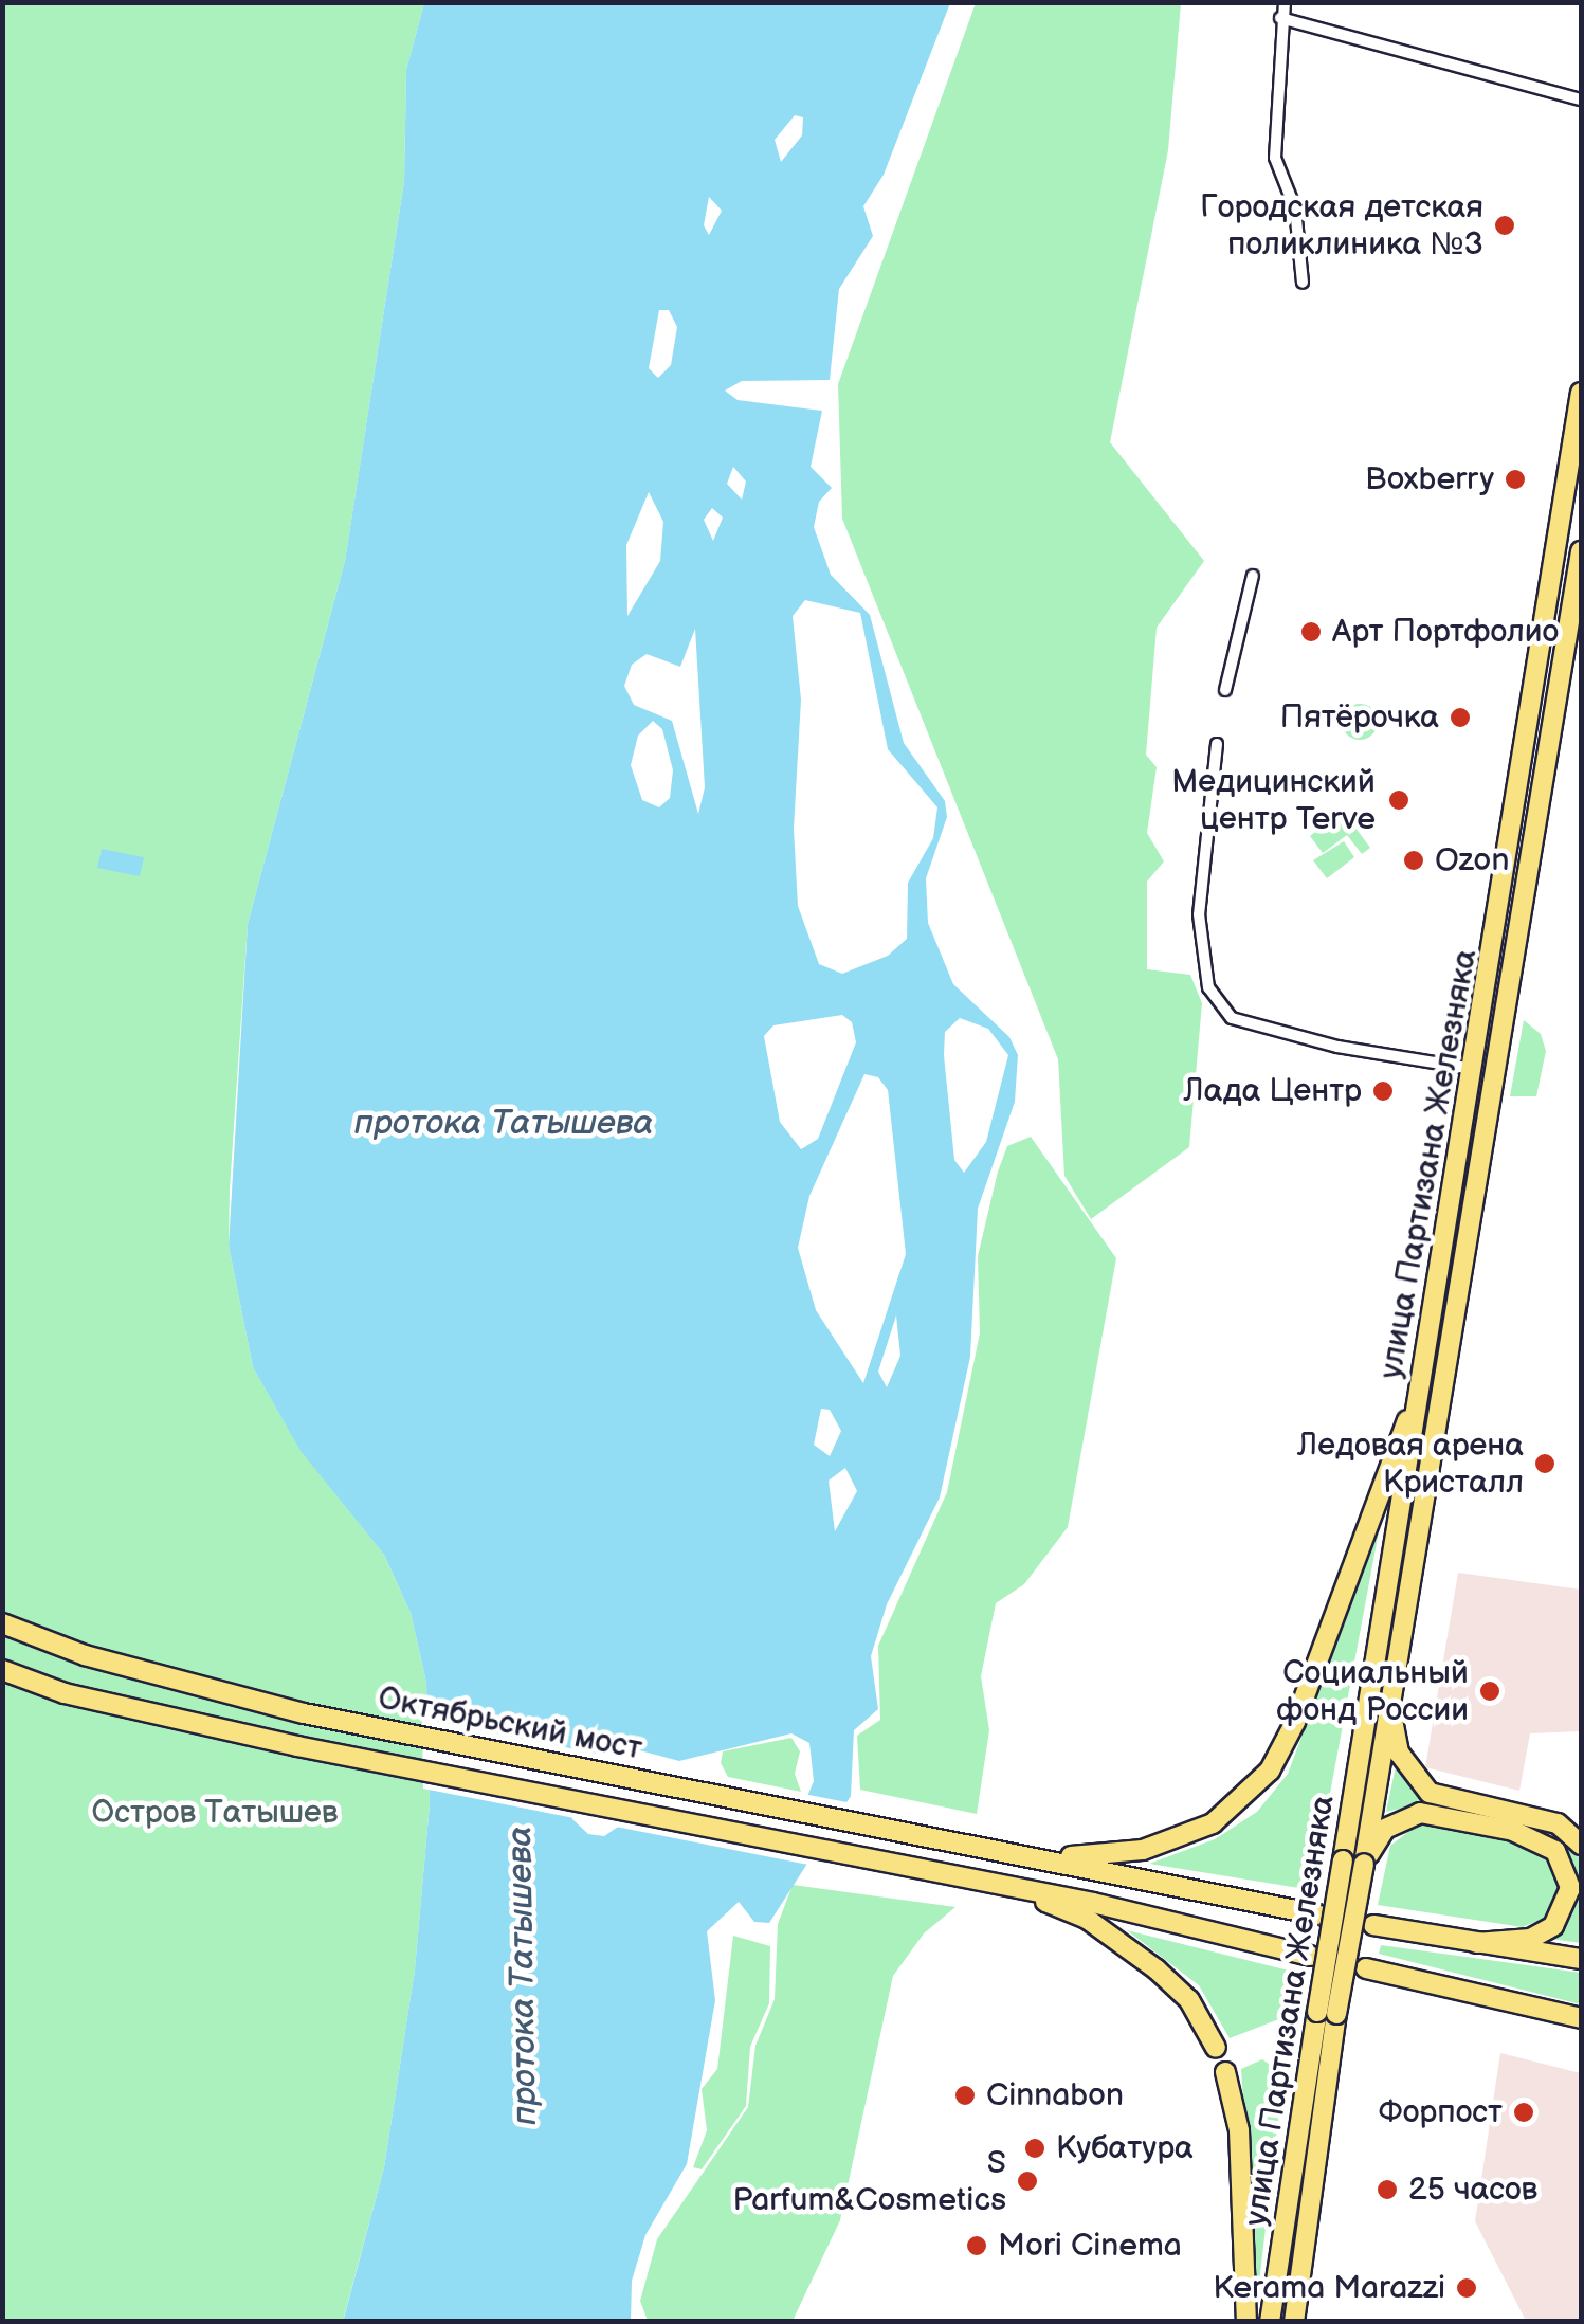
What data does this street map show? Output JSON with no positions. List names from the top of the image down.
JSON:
{
  "streets": {
    "main road": ["улица Партизана Железняка", "Октябрьский мост"]
  },
  "water": ["протока Татышева"],
  "parks": ["Остров Татышев"],
  "places": [
    "Городская детская поликлиника №3",
    "Boxberry",
    "Арт Портфолио",
    "Пятёрочка",
    "Медицинский центр Terve",
    "Ozon",
    "Лада Центр",
    "Ледовая арена Кристалл",
    "Социальный фонд России",
    "Cinnabon",
    "Форпост",
    "Кубатура",
    "S Parfum&Cosmetics",
    "25 часов",
    "Mori Cinema",
    "Kerama Marazzi"
  ]
}
